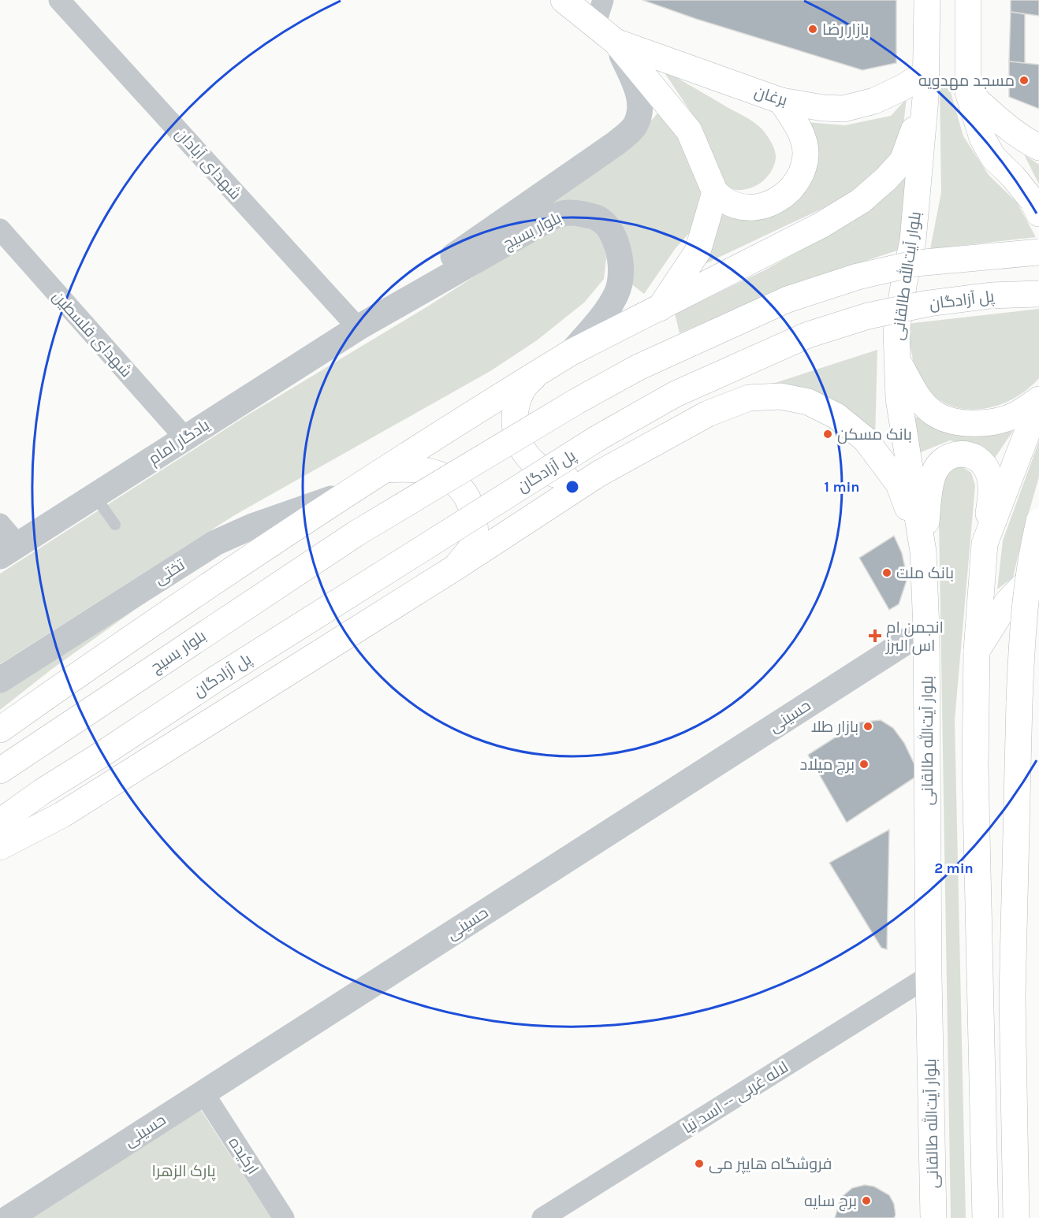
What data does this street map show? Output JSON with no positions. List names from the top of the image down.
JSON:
{
  "streets": {
    "main road": [
      "برغان",
      "بلوار بسیج",
      "بلوار آیت‌الله طالقانی",
      "پل آزادگان"
    ],
    "street": [
      "شهدای آبادان",
      "شهدای فلسطین",
      "یادگار امام",
      "تختی",
      "حسینی",
      "لاله غربی -- اسد نیا",
      "ارکیده"
    ]
  },
  "crossings": [
    ["برغان", "بلوار آیت‌الله طالقانی"],
    ["شهدای آبادان", "بلوار بسیج"],
    ["شهدای آبادان", "یادگار امام"],
    ["بلوار بسیج", "یادگار امام"],
    ["بلوار آیت‌الله طالقانی", "حسینی"],
    ["بلوار آیت‌الله طالقانی", "لاله غربی -- اسد نیا"],
    ["شهدای فلسطین", "یادگار امام"],
    ["حسینی", "ارکیده"]
  ],
  "parks": ["پارک الزهرا"],
  "places": {
    "other": [
      "بازار رضا",
      "مسجد مهدویه",
      "بانک مسکن",
      "بانک ملت",
      "بازار طلا",
      "برج میلاد",
      "فروشگاه هایپر می",
      "برج سایه"
    ],
    "health": ["انجمن ام اس البرز"]
  },
  "rings": ["1 min", "2 min"]
}
